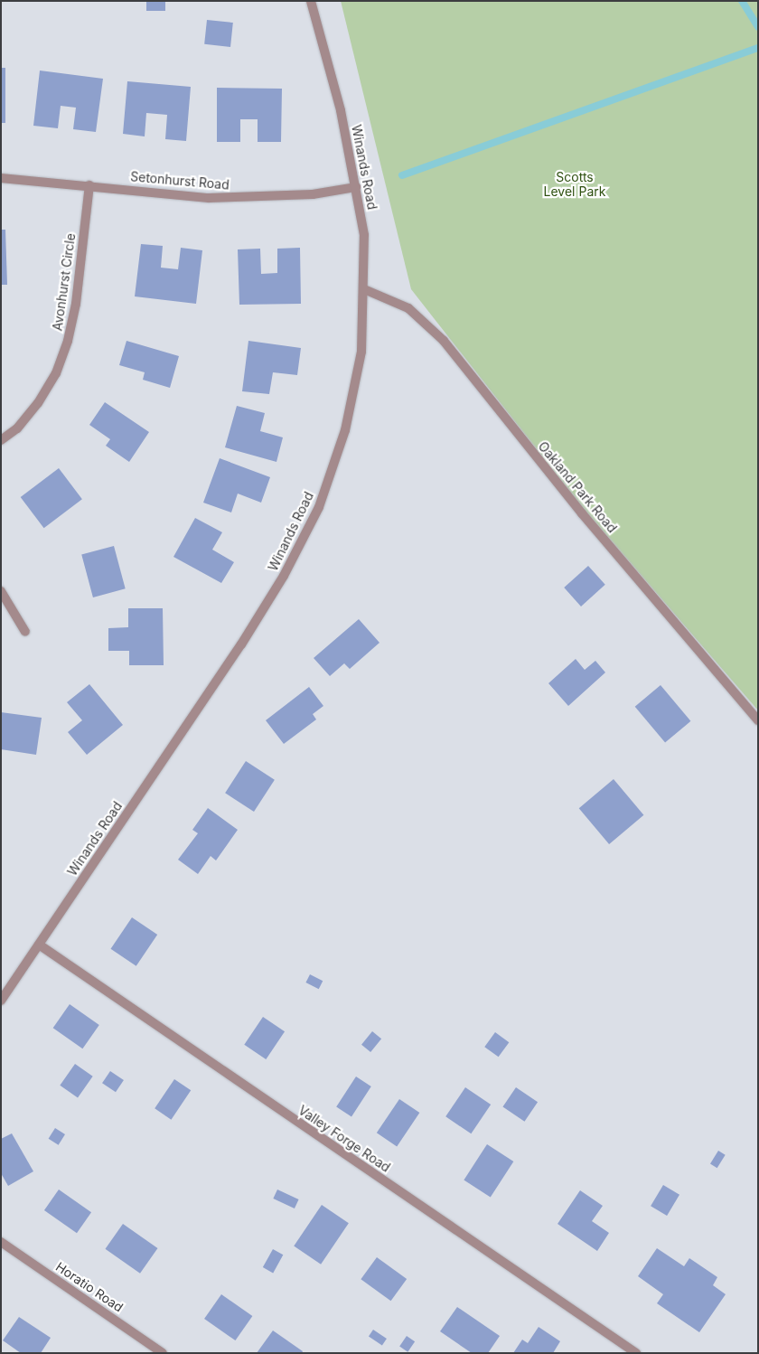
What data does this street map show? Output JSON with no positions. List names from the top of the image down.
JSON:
{
  "streets": {
    "street": [
      "Winands Road",
      "Setonhurst Road",
      "Avonhurst Circle",
      "Oakland Park Road",
      "Valley Forge Road",
      "Horatio Road"
    ]
  },
  "crossings": [
    ["Winands Road", "Setonhurst Road"],
    ["Winands Road", "Oakland Park Road"],
    ["Winands Road", "Valley Forge Road"],
    ["Setonhurst Road", "Avonhurst Circle"]
  ],
  "parks": ["Scotts Level Park"]
}
